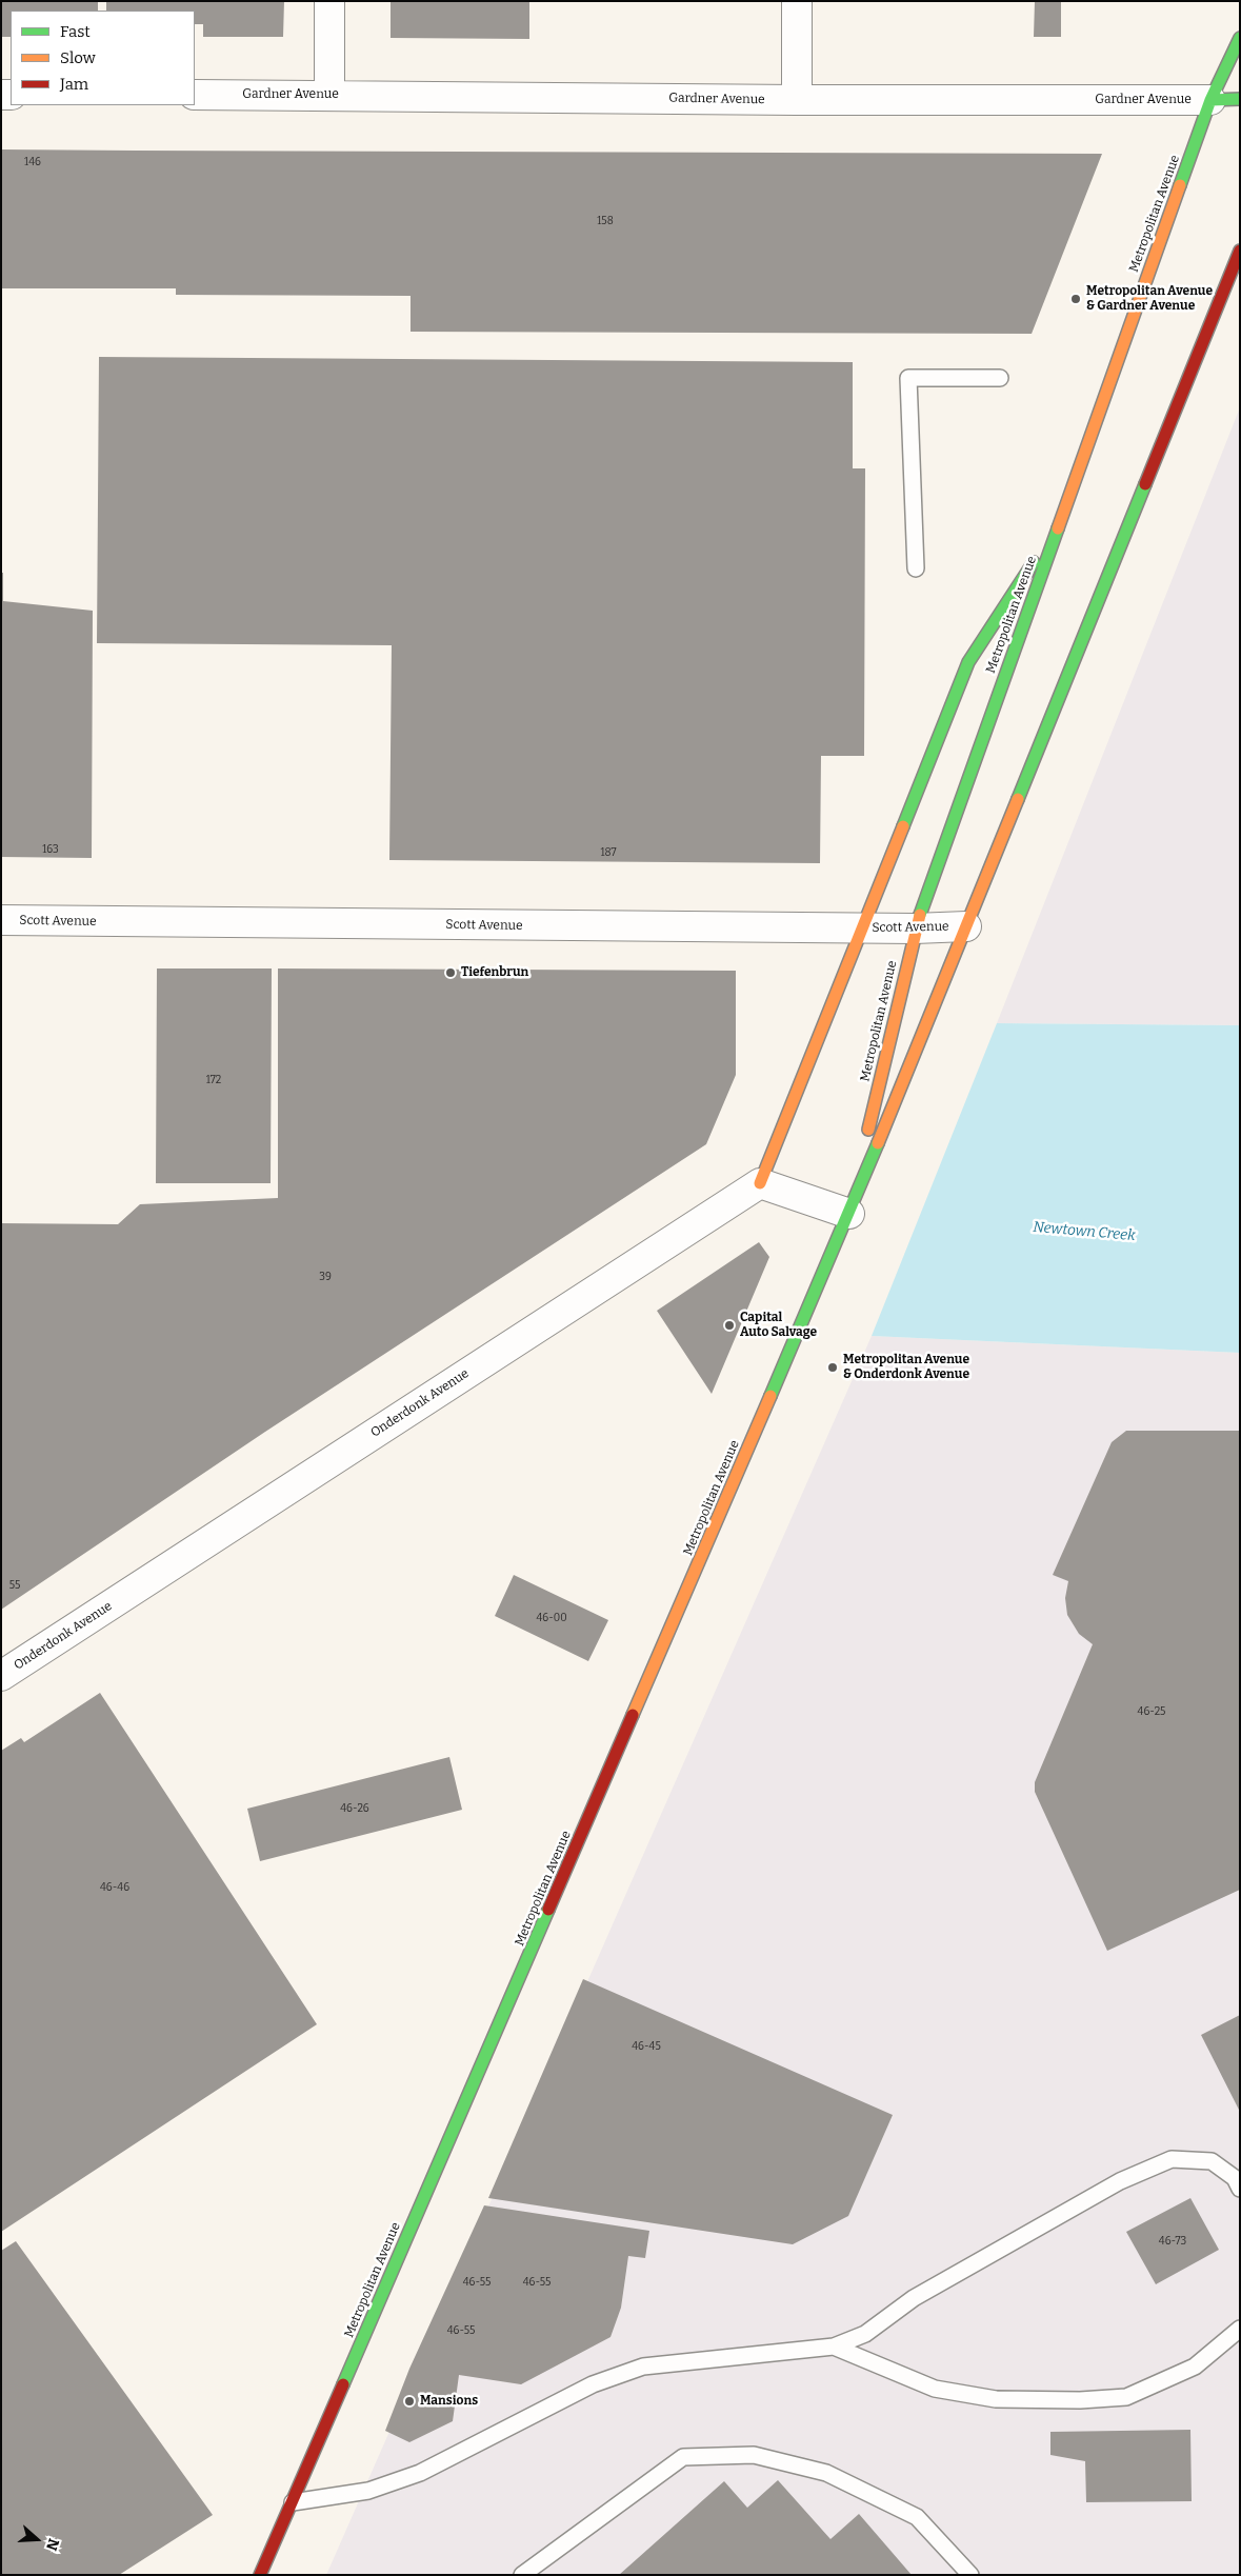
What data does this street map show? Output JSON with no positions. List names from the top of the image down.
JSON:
{
  "streets": {
    "main road": ["Gardner Avenue", "Metropolitan Avenue"],
    "street": ["Scott Avenue", "Onderdonk Avenue"]
  },
  "crossings": [
    ["Gardner Avenue", "Metropolitan Avenue"],
    ["Metropolitan Avenue", "Scott Avenue"]
  ],
  "water": ["Newtown Creek"],
  "places": [
    "Metropolitan Avenue & Gardner Avenue",
    "Tiefenbrun",
    "Capital Auto Salvage",
    "Metropolitan Avenue & Onderdonk Avenue",
    "Mansions"
  ],
  "house_numbers": [
    "146",
    "158",
    "163",
    "187",
    "172",
    "39",
    "55",
    "46-00",
    "46-25",
    "46-26",
    "46-46",
    "46-45",
    "46-73",
    "46-55",
    "46-55",
    "46-55"
  ],
  "legend": ["Fast", "Slow", "Jam"],
  "north": "right"
}
